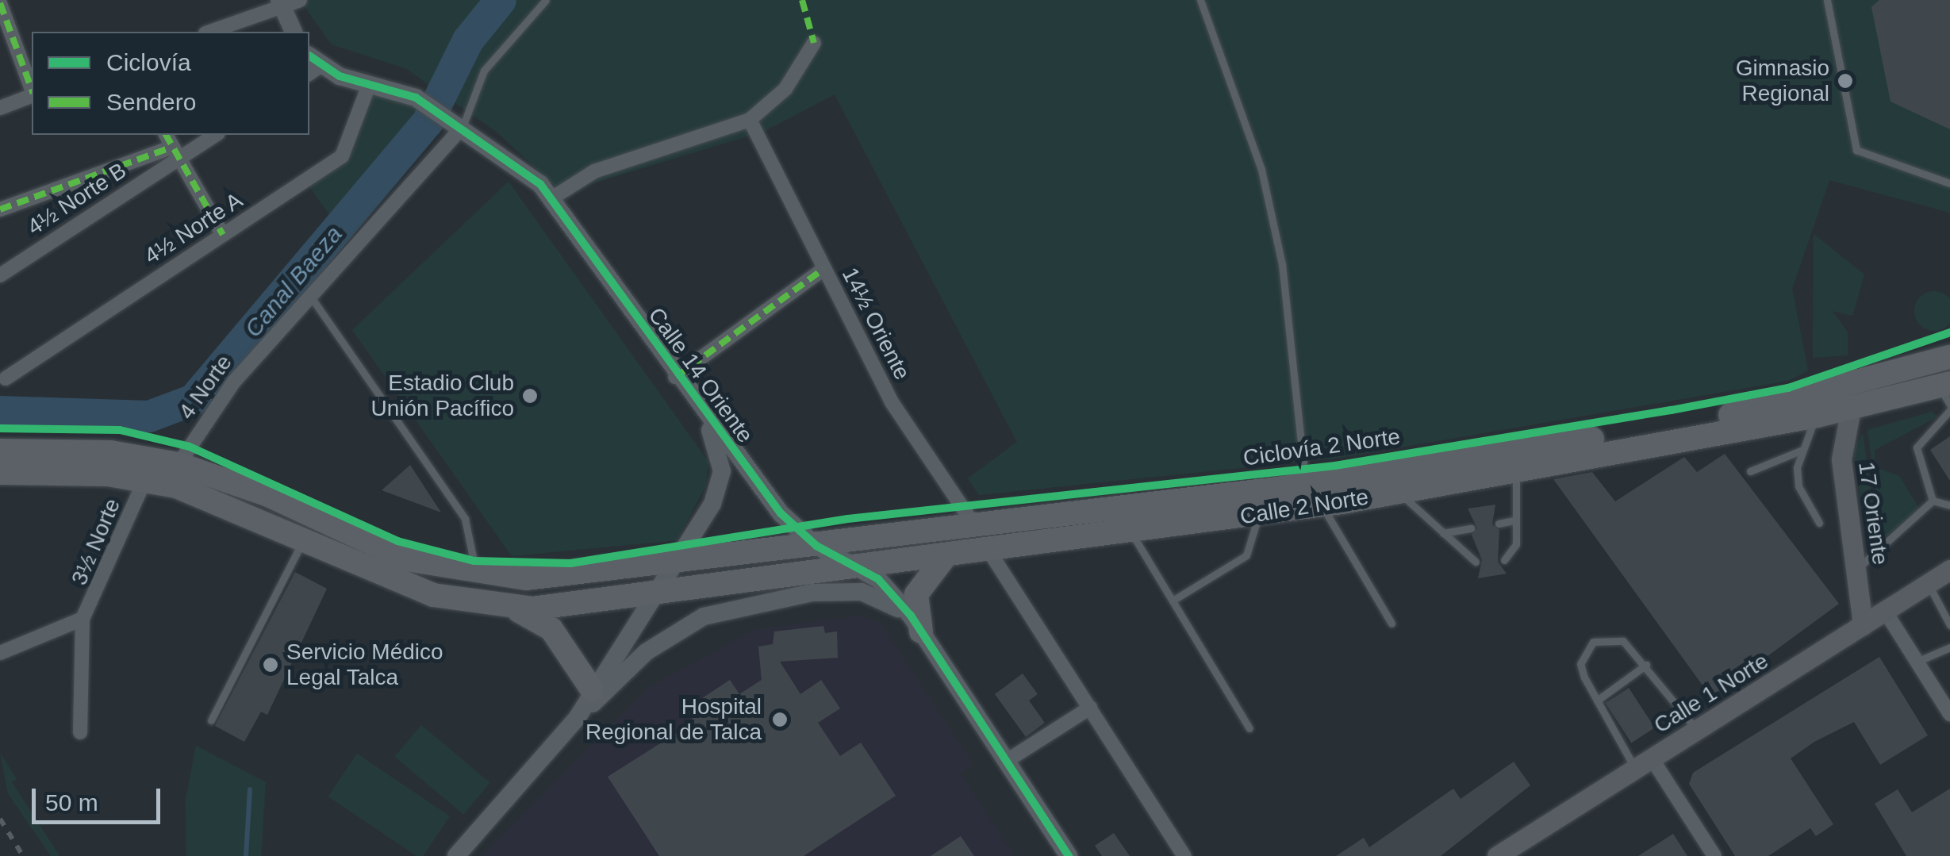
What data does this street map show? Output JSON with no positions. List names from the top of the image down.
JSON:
{
  "streets": {
    "main road": ["Calle 2 Norte", "17 Oriente", "Calle 1 Norte"],
    "street": [
      "4½ Norte B",
      "4½ Norte A",
      "14½ Oriente",
      "Calle 14 Oriente",
      "4 Norte",
      "3½ Norte"
    ],
    "cycle path": ["Ciclovía 2 Norte"]
  },
  "crossings": [
    ["4½ Norte A", "Calle 14 Oriente"],
    ["14½ Oriente", "Calle 2 Norte"],
    ["Calle 14 Oriente", "4 Norte"],
    ["Calle 14 Oriente", "Calle 2 Norte"],
    ["4 Norte", "Calle 2 Norte"],
    ["Calle 2 Norte", "17 Oriente"],
    ["17 Oriente", "Calle 1 Norte"]
  ],
  "water": ["Canal Baeza"],
  "places": [
    "Gimnasio Regional",
    "Estadio Club Unión Pacífico",
    "Servicio Médico Legal Talca",
    "Hospital Regional de Talca"
  ],
  "legend": ["Ciclovía", "Sendero"],
  "scale_bar": "50 m"
}
